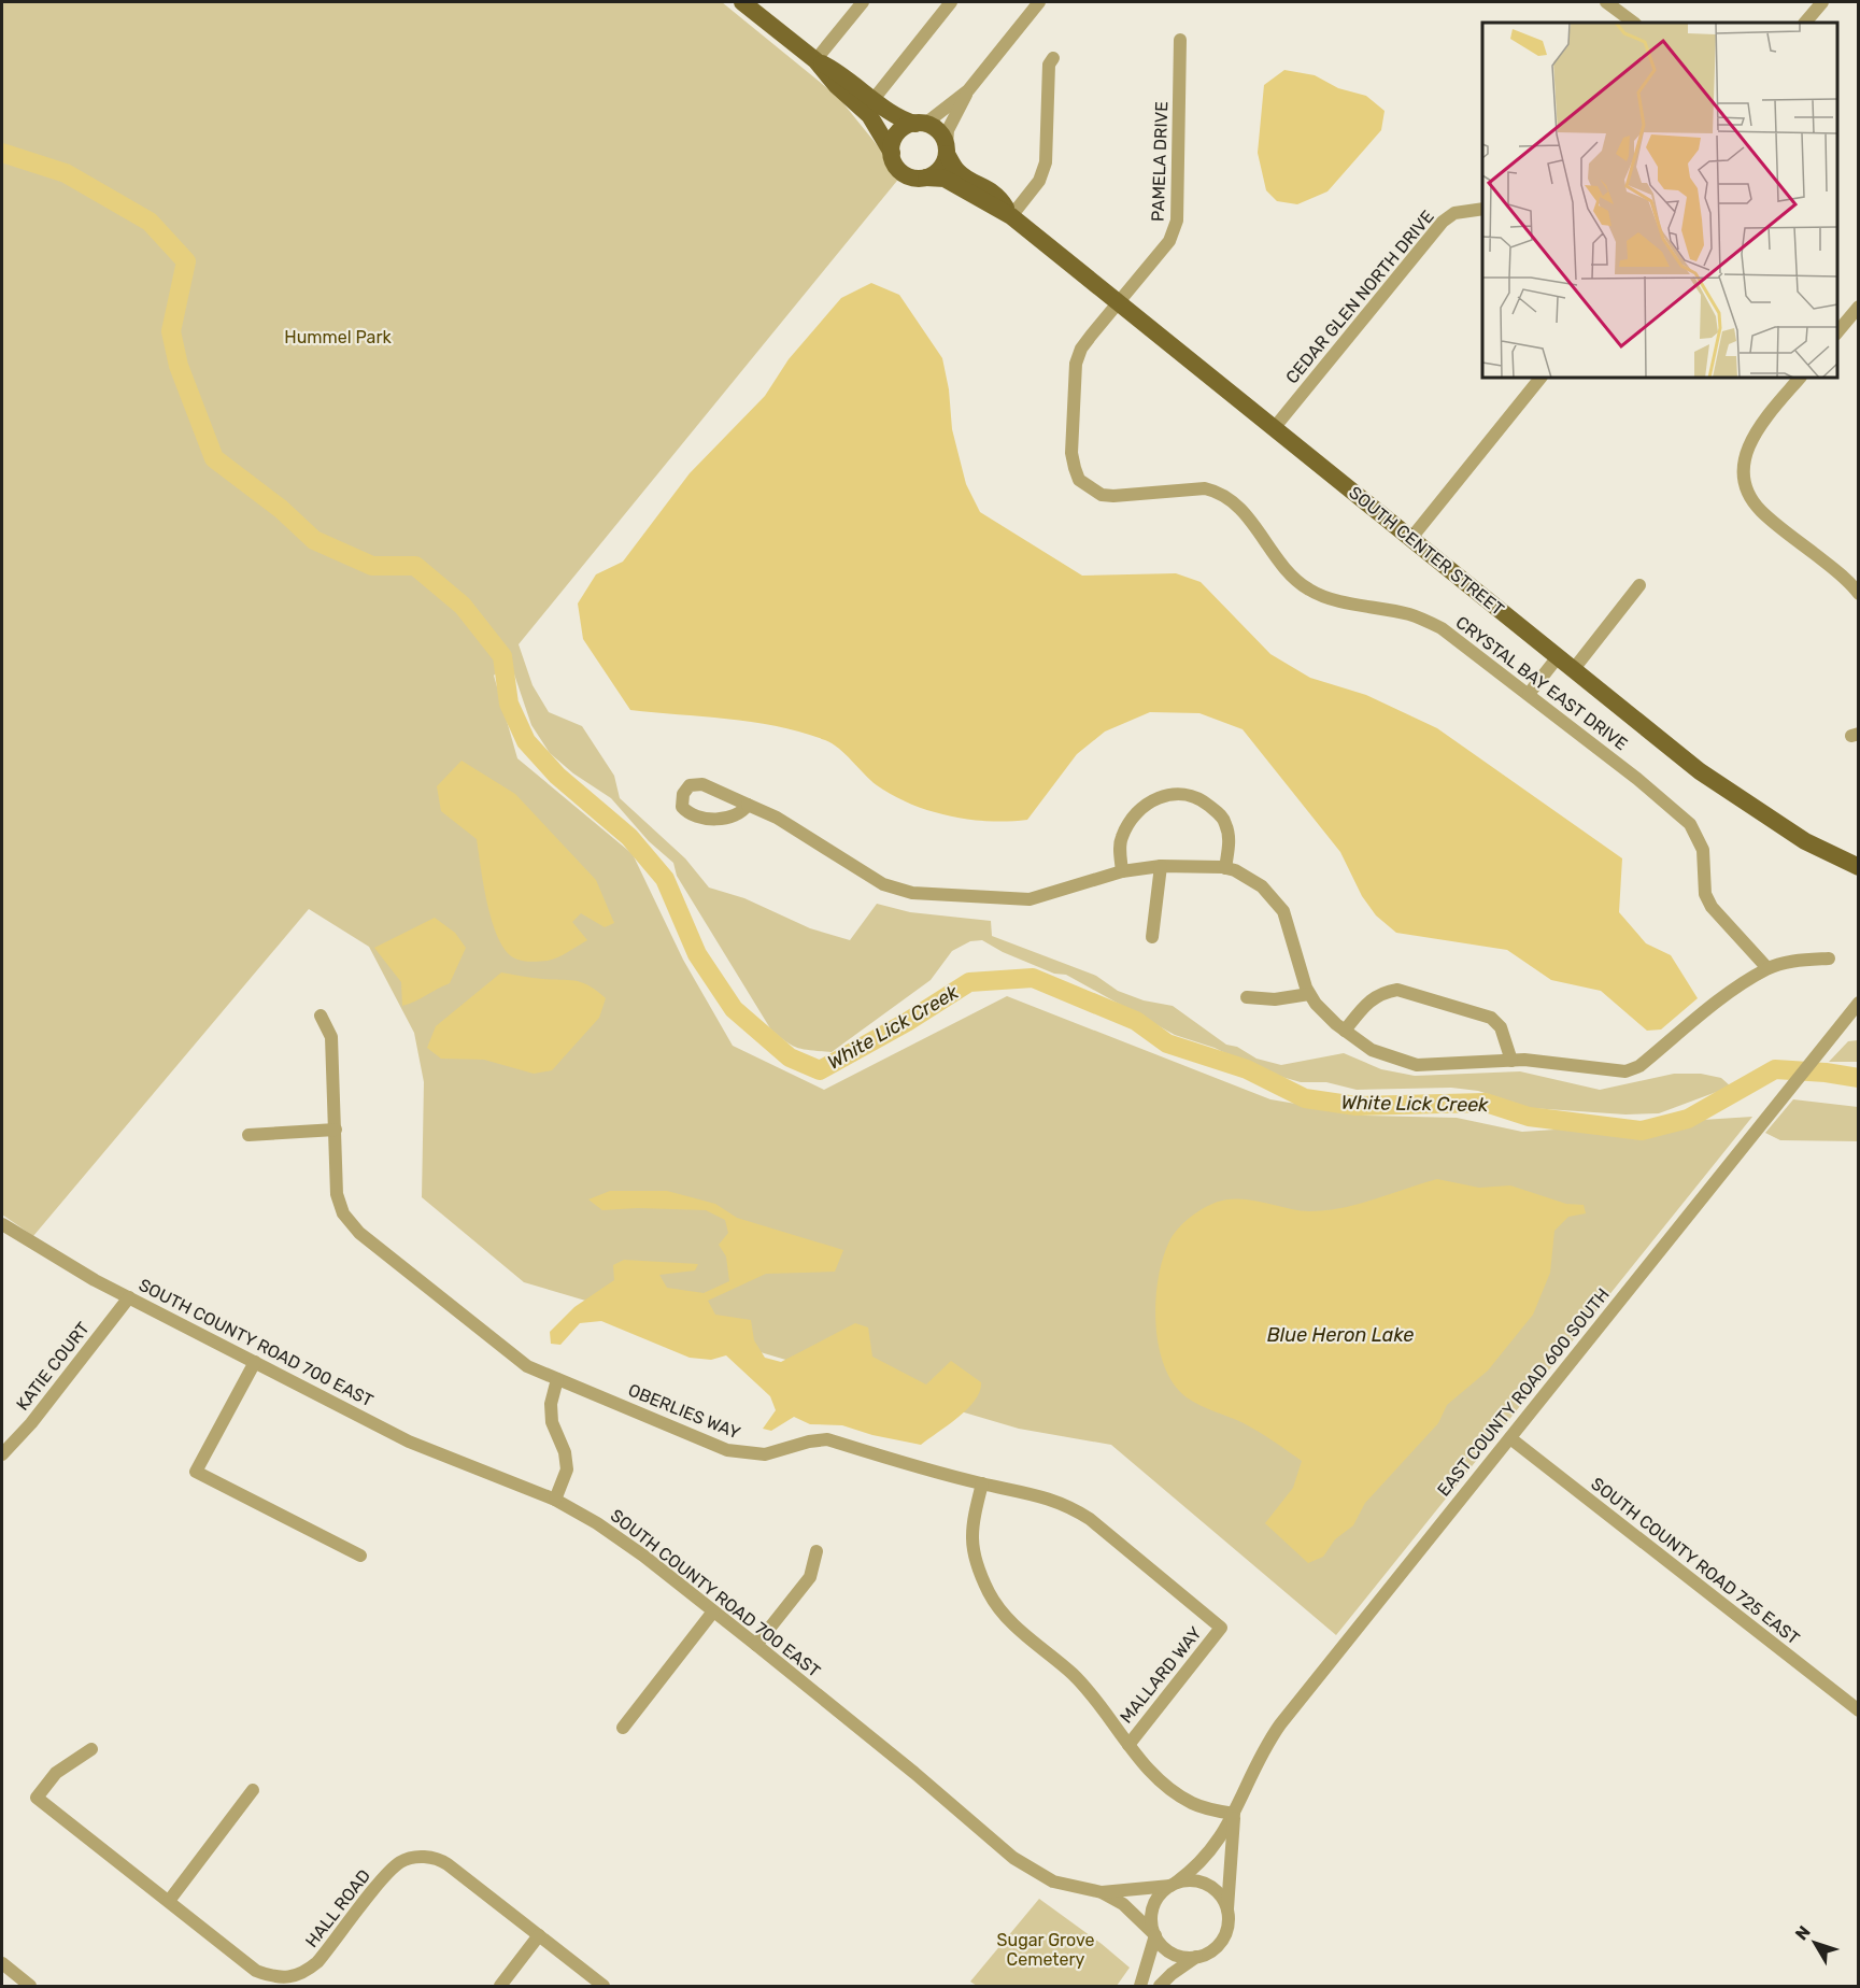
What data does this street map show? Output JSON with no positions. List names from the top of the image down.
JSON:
{
  "streets": {
    "main road": ["SOUTH CENTER STREET"],
    "street": [
      "PAMELA DRIVE",
      "CEDAR GLEN NORTH DRIVE",
      "CRYSTAL BAY EAST DRIVE",
      "SOUTH COUNTY ROAD 700 EAST",
      "KATIE COURT",
      "EAST COUNTY ROAD 600 SOUTH",
      "OBERLIES WAY",
      "SOUTH COUNTY ROAD 725 EAST",
      "MALLARD WAY",
      "HALL ROAD"
    ]
  },
  "crossings": [
    ["PAMELA DRIVE", "SOUTH CENTER STREET"],
    ["PAMELA DRIVE", "CRYSTAL BAY EAST DRIVE"],
    ["CEDAR GLEN NORTH DRIVE", "SOUTH CENTER STREET"],
    ["SOUTH CENTER STREET", "CRYSTAL BAY EAST DRIVE"],
    ["SOUTH COUNTY ROAD 700 EAST", "KATIE COURT"],
    ["SOUTH COUNTY ROAD 700 EAST", "EAST COUNTY ROAD 600 SOUTH"],
    ["EAST COUNTY ROAD 600 SOUTH", "SOUTH COUNTY ROAD 725 EAST"],
    ["OBERLIES WAY", "MALLARD WAY"]
  ],
  "water": ["White Lick Creek", "Blue Heron Lake"],
  "parks": ["Hummel Park", "Sugar Grove Cemetery"],
  "north": "top left"
}
